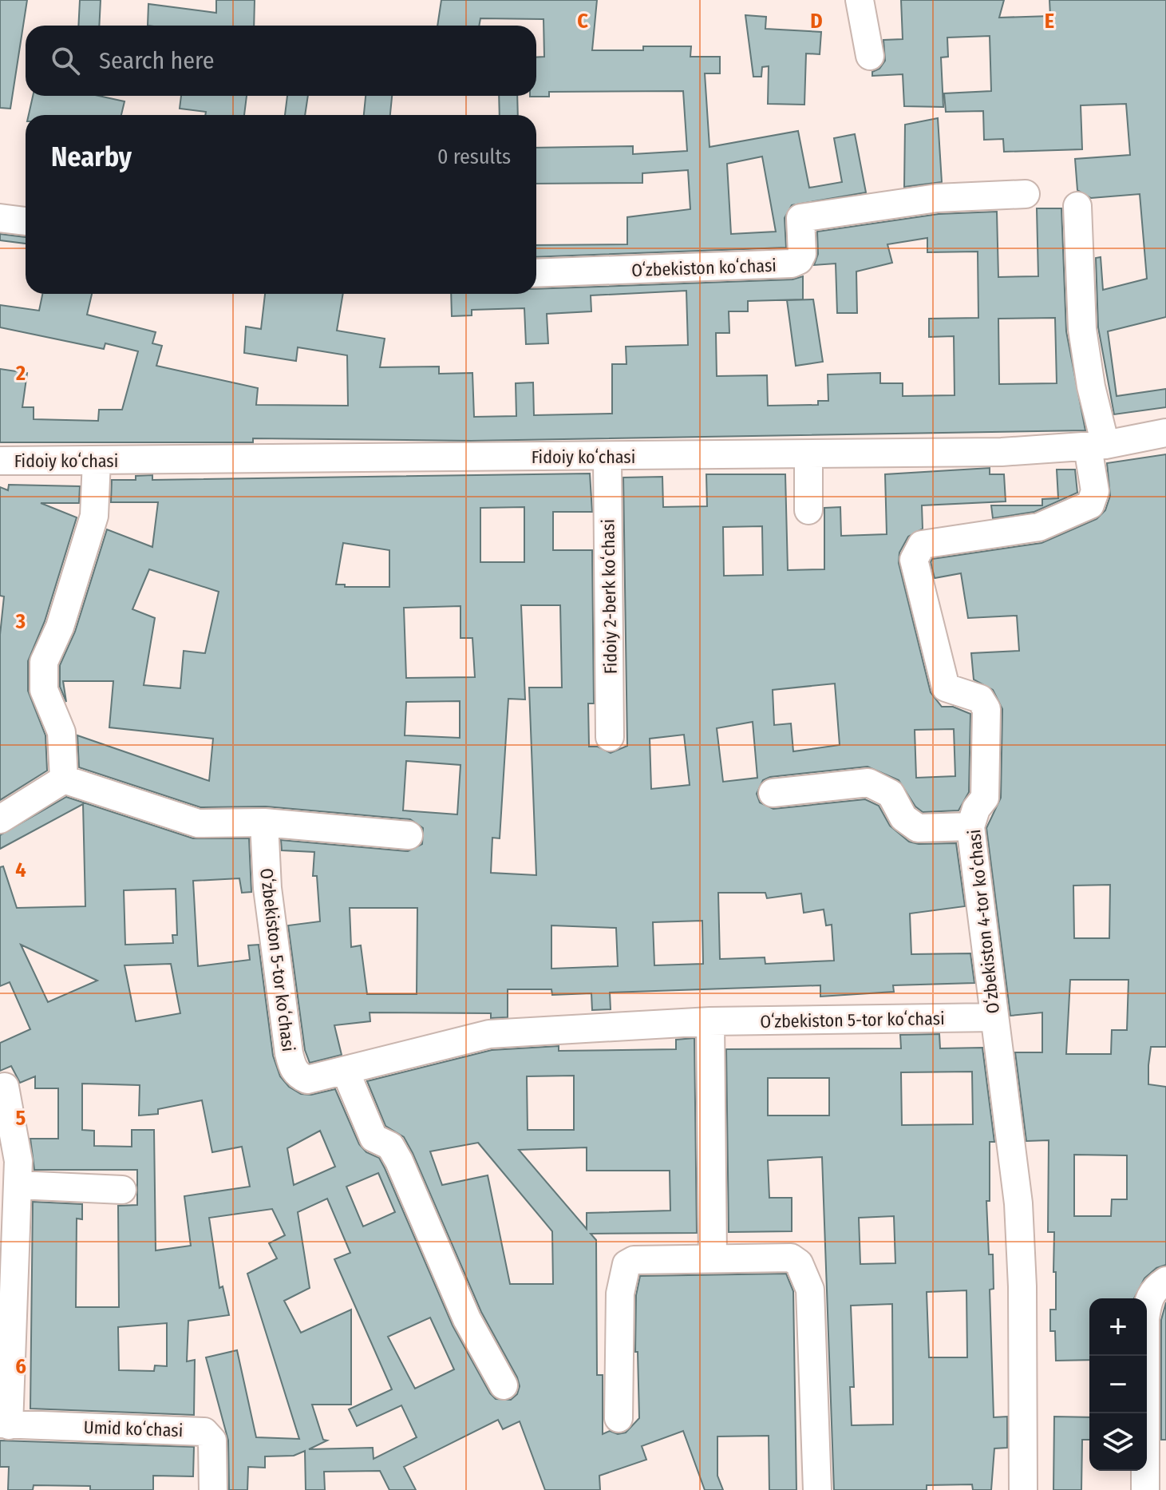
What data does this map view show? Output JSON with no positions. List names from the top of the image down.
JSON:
{
  "streets": {
    "street": [
      "Oʻzbekiston koʻchasi",
      "Fidoiy koʻchasi",
      "Fidoiy 2-berk koʻchasi",
      "Oʻzbekiston 4-tor koʻchasi",
      "Oʻzbekiston 5-tor koʻchasi",
      "Umid koʻchasi"
    ]
  },
  "crossings": [
    ["Fidoiy koʻchasi", "Fidoiy 2-berk koʻchasi"],
    ["Fidoiy koʻchasi", "Oʻzbekiston 4-tor koʻchasi"],
    ["Oʻzbekiston 4-tor koʻchasi", "Oʻzbekiston 5-tor koʻchasi"]
  ],
  "page": {
    "search": "Search here",
    "heading": ["Nearby", "0 results"],
    "map_buttons": ["+", "−"]
  },
  "grid": {
    "columns": ["C", "D", "E"],
    "rows": [
      "2",
      "3",
      "4",
      "5",
      "6"
    ]
  }
}
